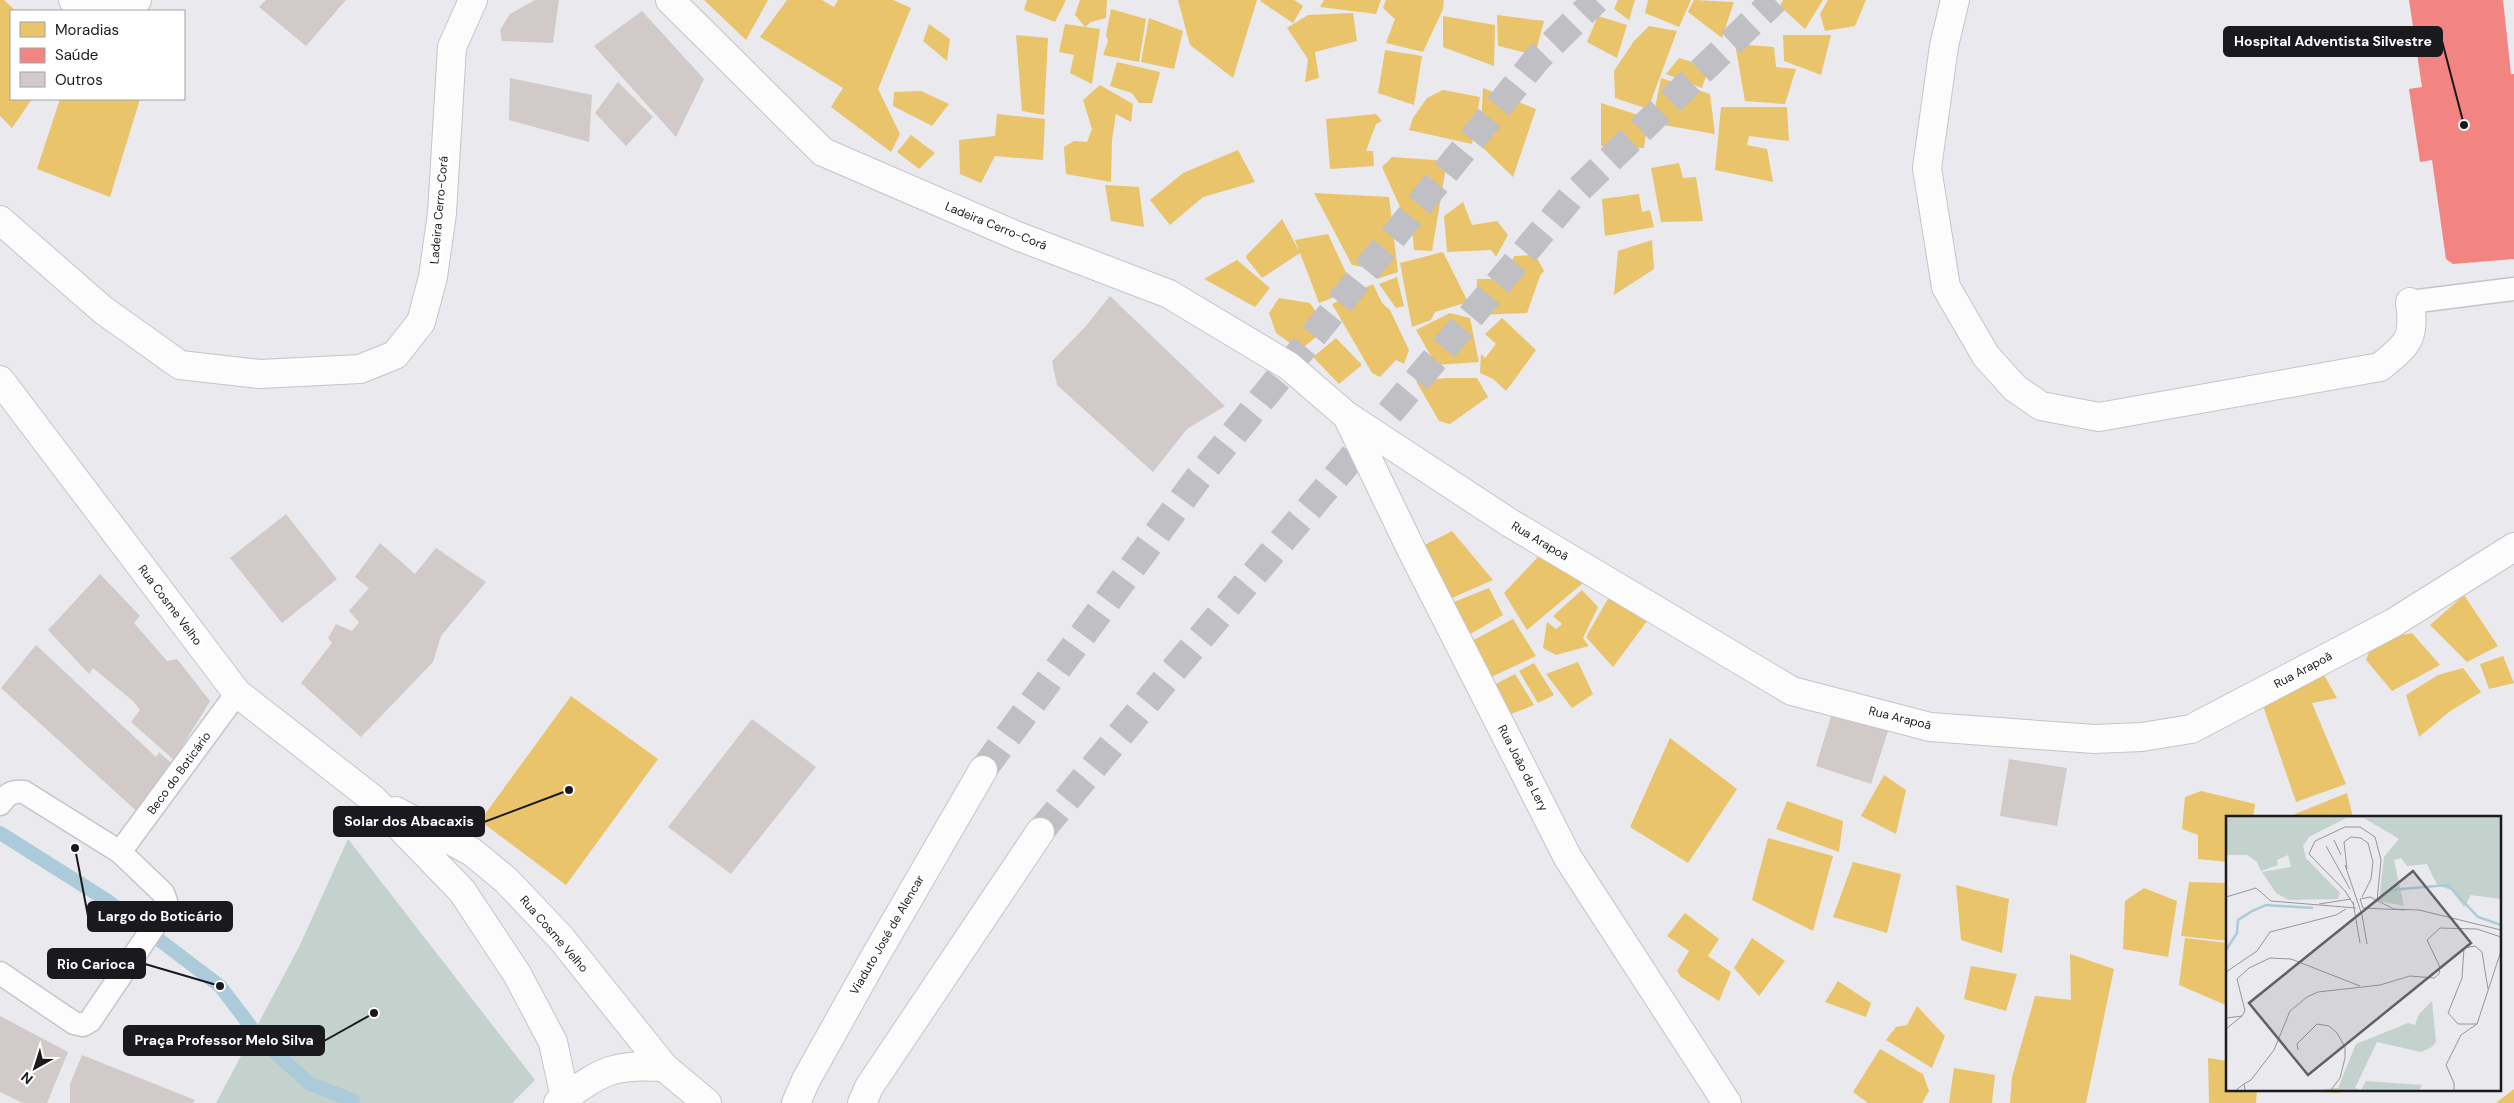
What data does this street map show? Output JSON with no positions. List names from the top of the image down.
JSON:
{
  "streets": {
    "main road": [
      "Ladeira Cerro-Corá",
      "Rua Arapoã",
      "Rua Cosme Velho",
      "Rua João de Lery",
      "Viaduto José de Alencar"
    ],
    "lane": ["Beco do Boticário"]
  },
  "crossings": [
    ["Ladeira Cerro-Corá", "Rua Arapoã"],
    ["Ladeira Cerro-Corá", "Rua João de Lery"],
    ["Rua Arapoã", "Rua João de Lery"],
    ["Rua Cosme Velho", "Beco do Boticário"]
  ],
  "places": [
    "Hospital Adventista Silvestre",
    "Solar dos Abacaxis",
    "Largo do Boticário",
    "Rio Carioca",
    "Praça Professor Melo Silva"
  ],
  "legend": ["Moradias", "Saúde", "Outros"],
  "north": "bottom left"
}
